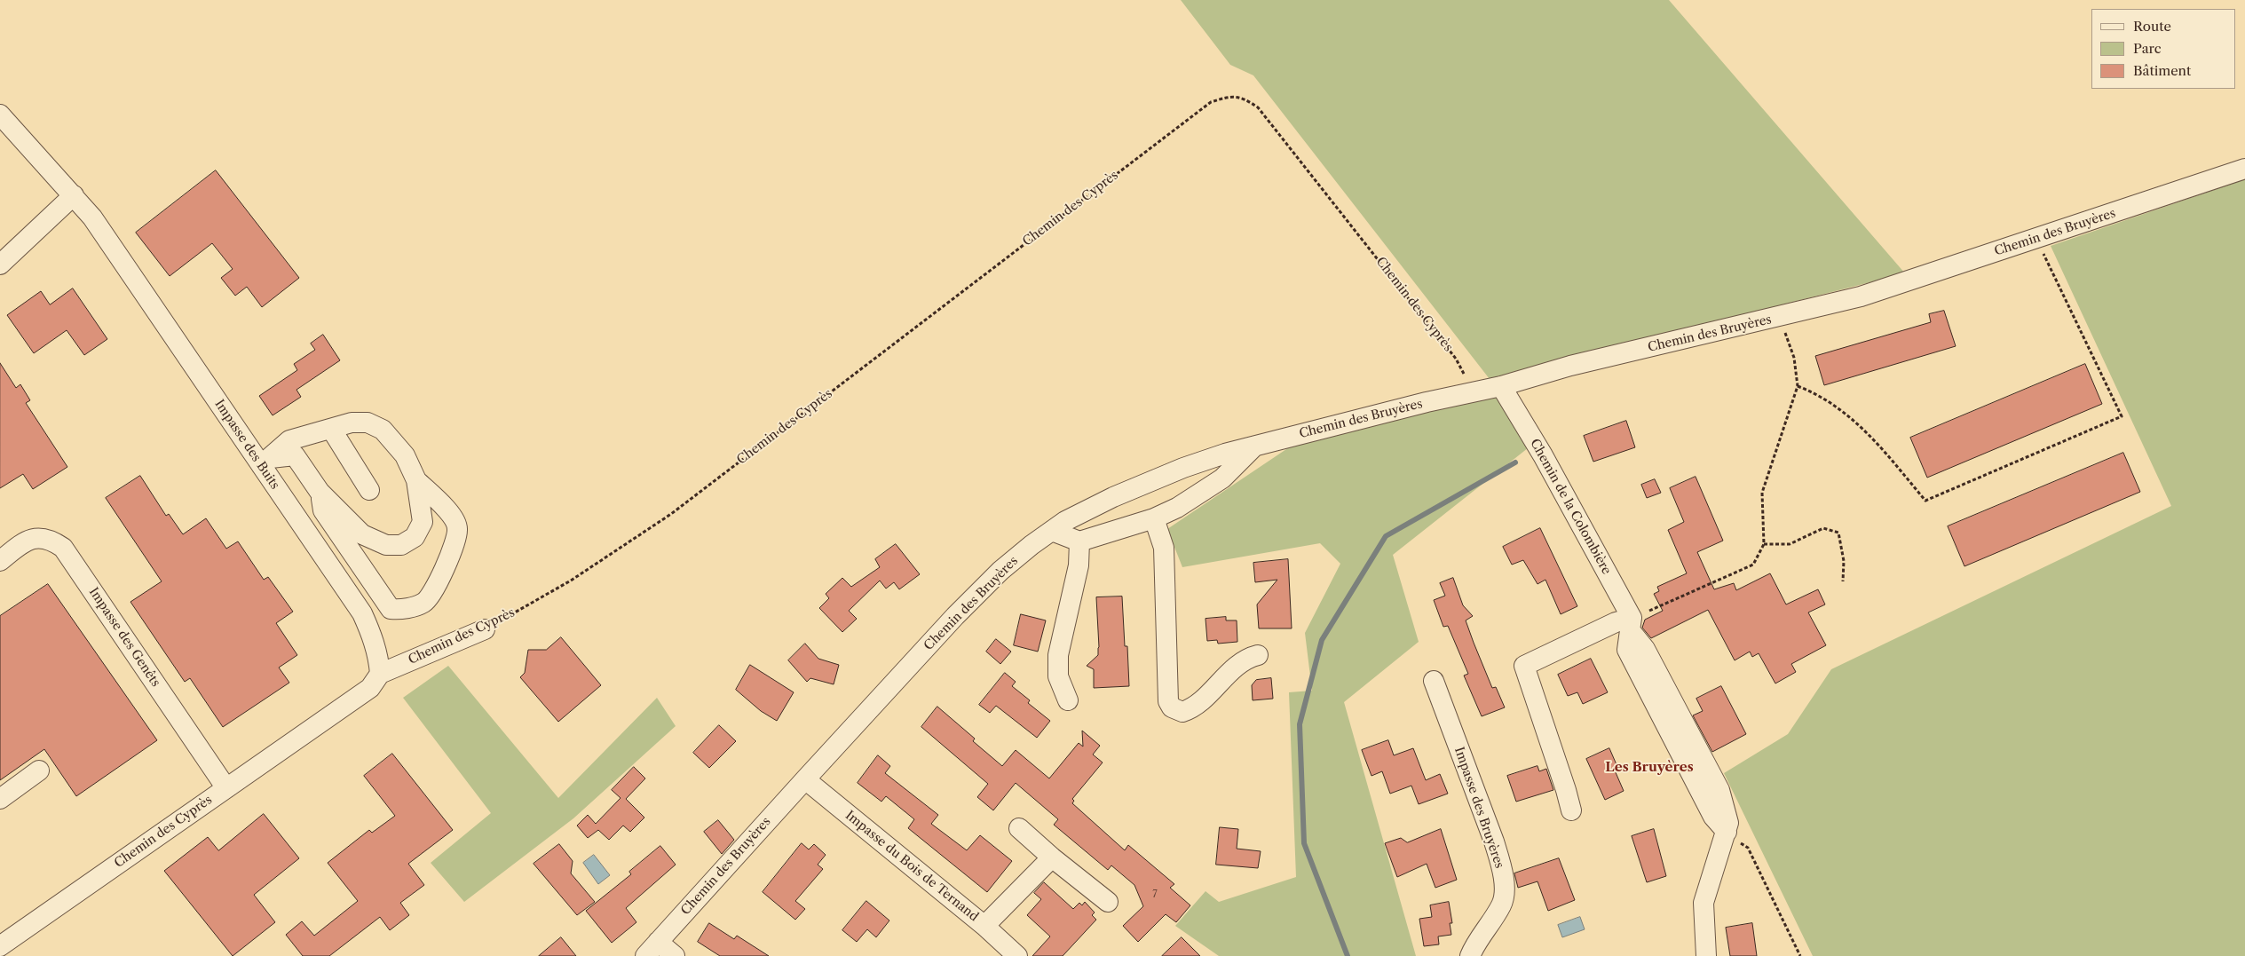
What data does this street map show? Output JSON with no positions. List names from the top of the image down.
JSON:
{
  "streets": {
    "street": [
      "Chemin des Cyprès",
      "Chemin des Bruyères",
      "Impasse des Buits",
      "Chemin de la Colombière",
      "Impasse des Genêts",
      "Impasse des Bruyères",
      "Impasse du Bois de Ternand"
    ]
  },
  "crossings": [
    ["Chemin des Cyprès", "Chemin des Bruyères"],
    ["Chemin des Cyprès", "Impasse des Buits"],
    ["Chemin des Cyprès", "Impasse des Genêts"],
    ["Chemin des Bruyères", "Chemin de la Colombière"],
    ["Chemin des Bruyères", "Impasse du Bois de Ternand"]
  ],
  "districts": ["Les Bruyères"],
  "house_numbers": ["7"],
  "legend": ["Route", "Parc", "Bâtiment"]
}
